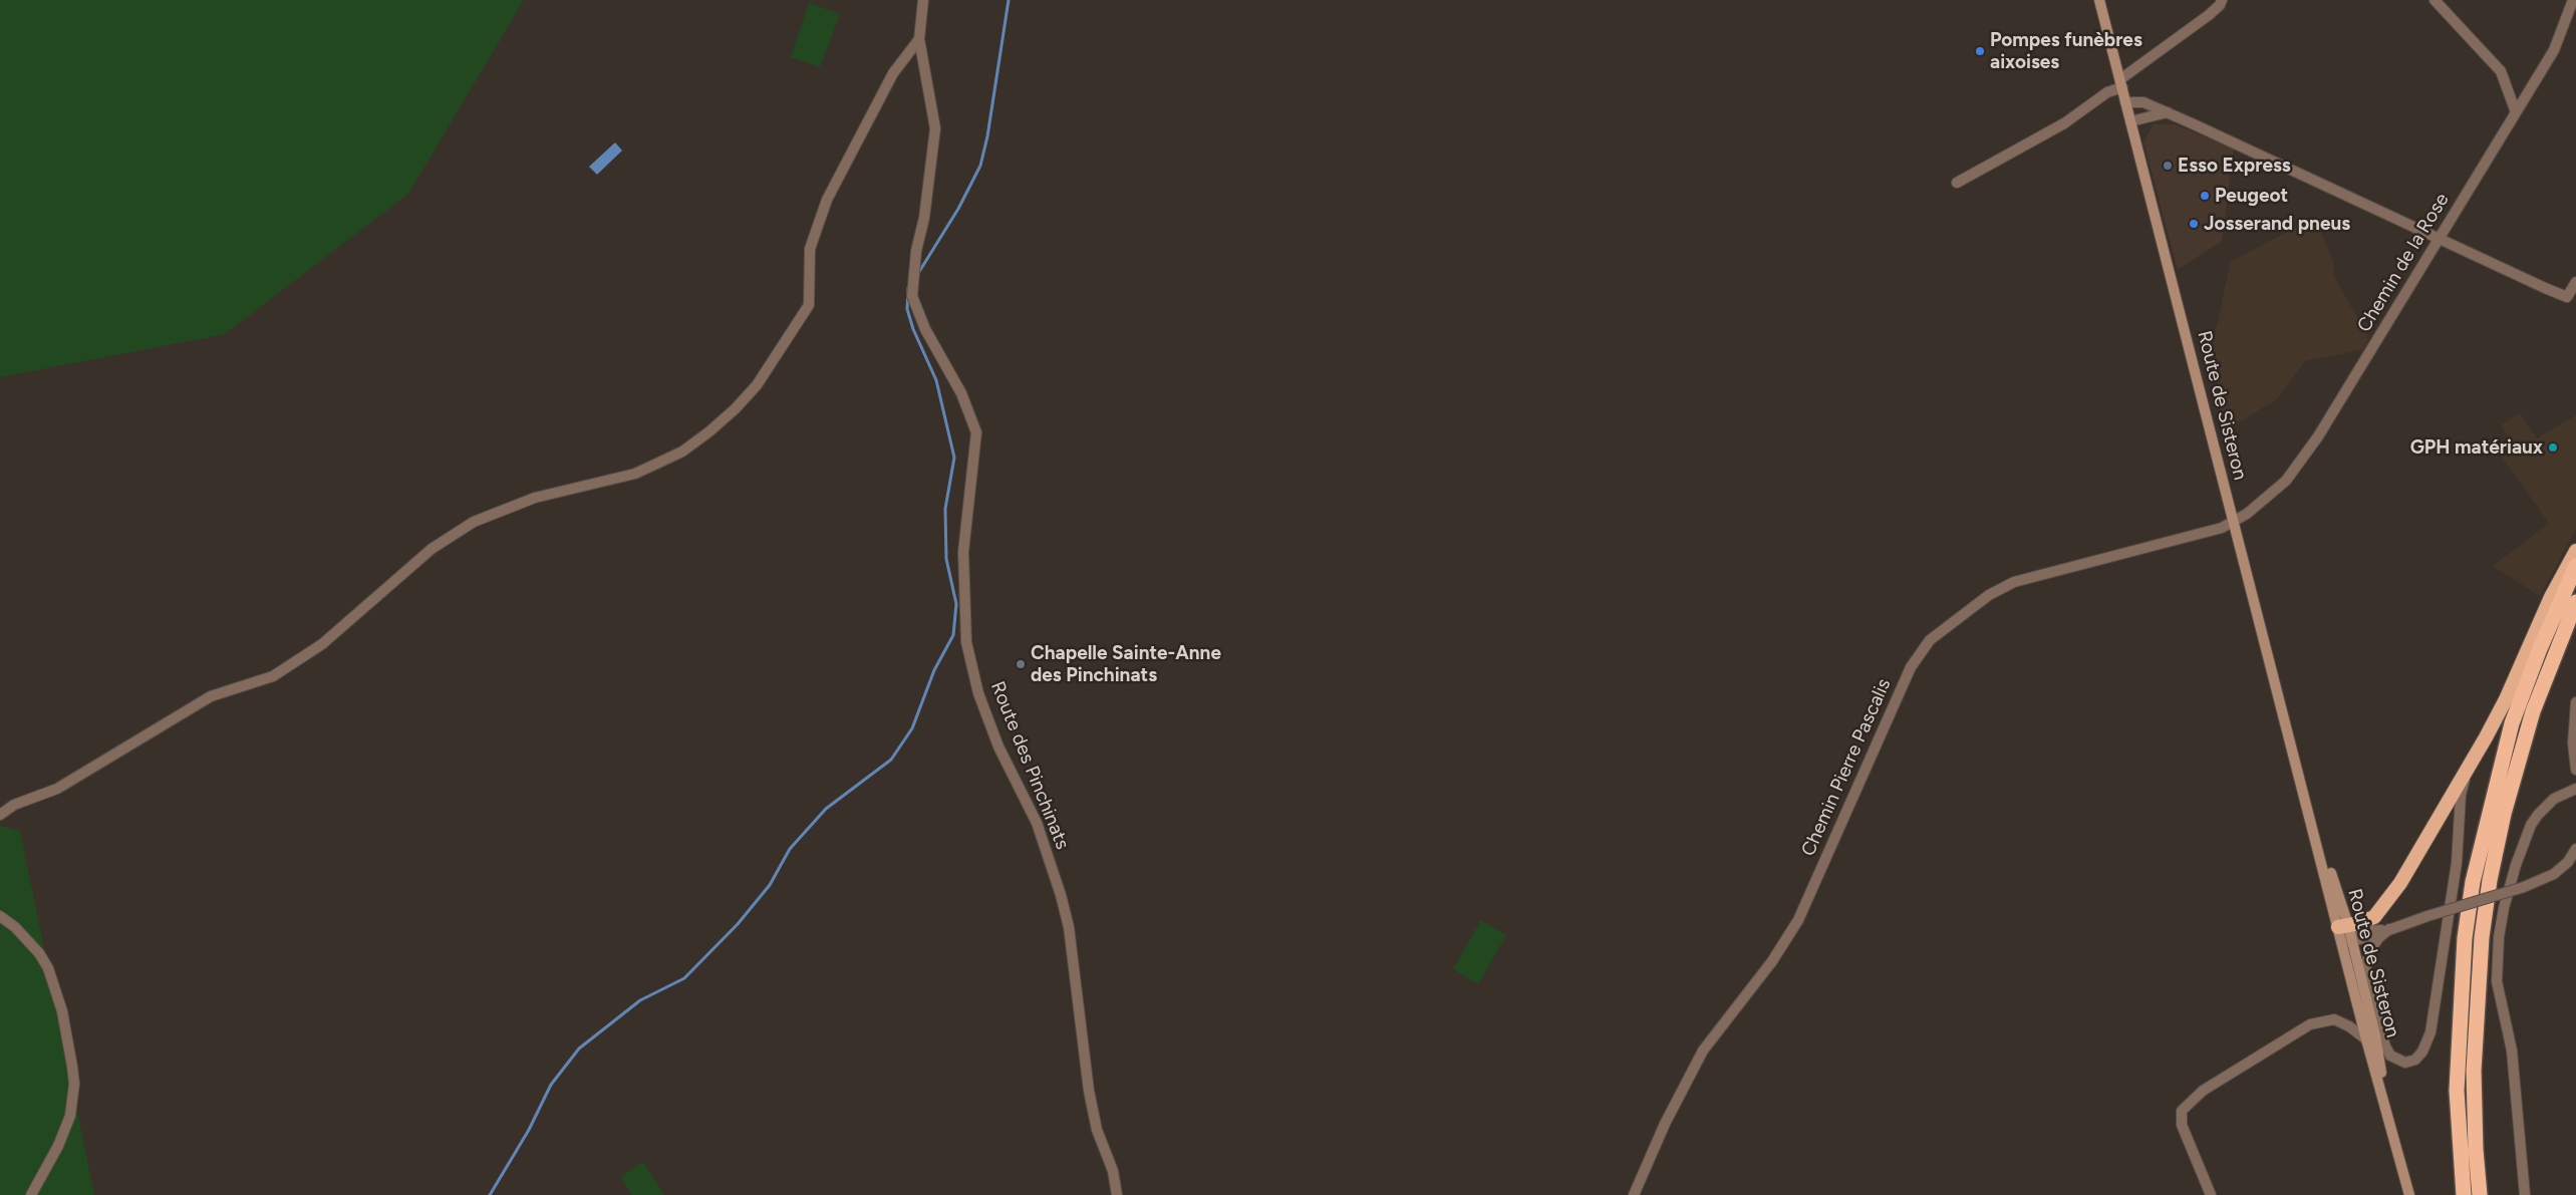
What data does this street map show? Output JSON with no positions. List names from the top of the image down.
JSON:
{
  "streets": {
    "main road": ["Route de Sisteron"],
    "street": ["Chemin de la Rose", "Route des Pinchinats", "Chemin Pierre Pascalis"]
  },
  "crossings": [
    ["Chemin de la Rose", "Route de Sisteron"],
    ["Chemin de la Rose", "Chemin Pierre Pascalis"],
    ["Route de Sisteron", "Chemin Pierre Pascalis"]
  ],
  "places": [
    "Pompes funèbres aixoises",
    "Esso Express",
    "Peugeot",
    "Josserand pneus",
    "GPH matériaux",
    "Chapelle Sainte-Anne des Pinchinats"
  ]
}
